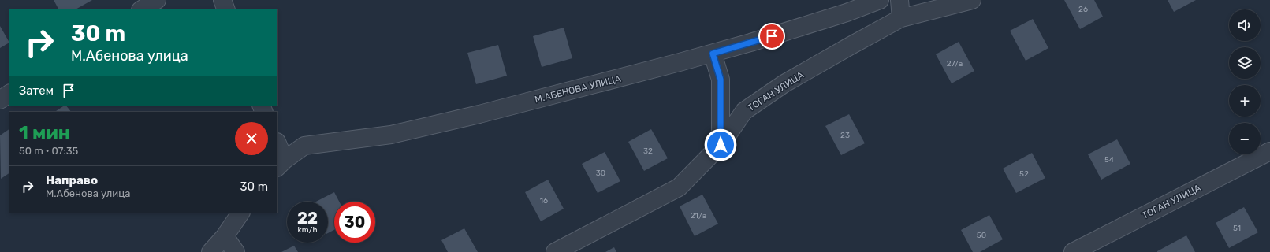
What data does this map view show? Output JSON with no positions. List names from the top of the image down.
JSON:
{
  "streets": {
    "street": ["М.АБЕНОВА УЛИЦА", "ТОГАН УЛИЦА"]
  },
  "house_numbers": [
    "26",
    "27/а",
    "23",
    "32",
    "54",
    "30",
    "52",
    "16",
    "21/а",
    "51",
    "50"
  ],
  "page": {
    "map_buttons": ["+", "−"],
    "turn": ["30 m", "М.Абенова улица"],
    "then": "Затем",
    "heading": ["1 мин", "50 m · 07:35"],
    "list": [
      {
        "name": "Направо",
        "note": "М.Абенова улица",
        "value": "30 m"
      }
    ],
    "speed": "22 km/h",
    "limit": "30"
  }
}
